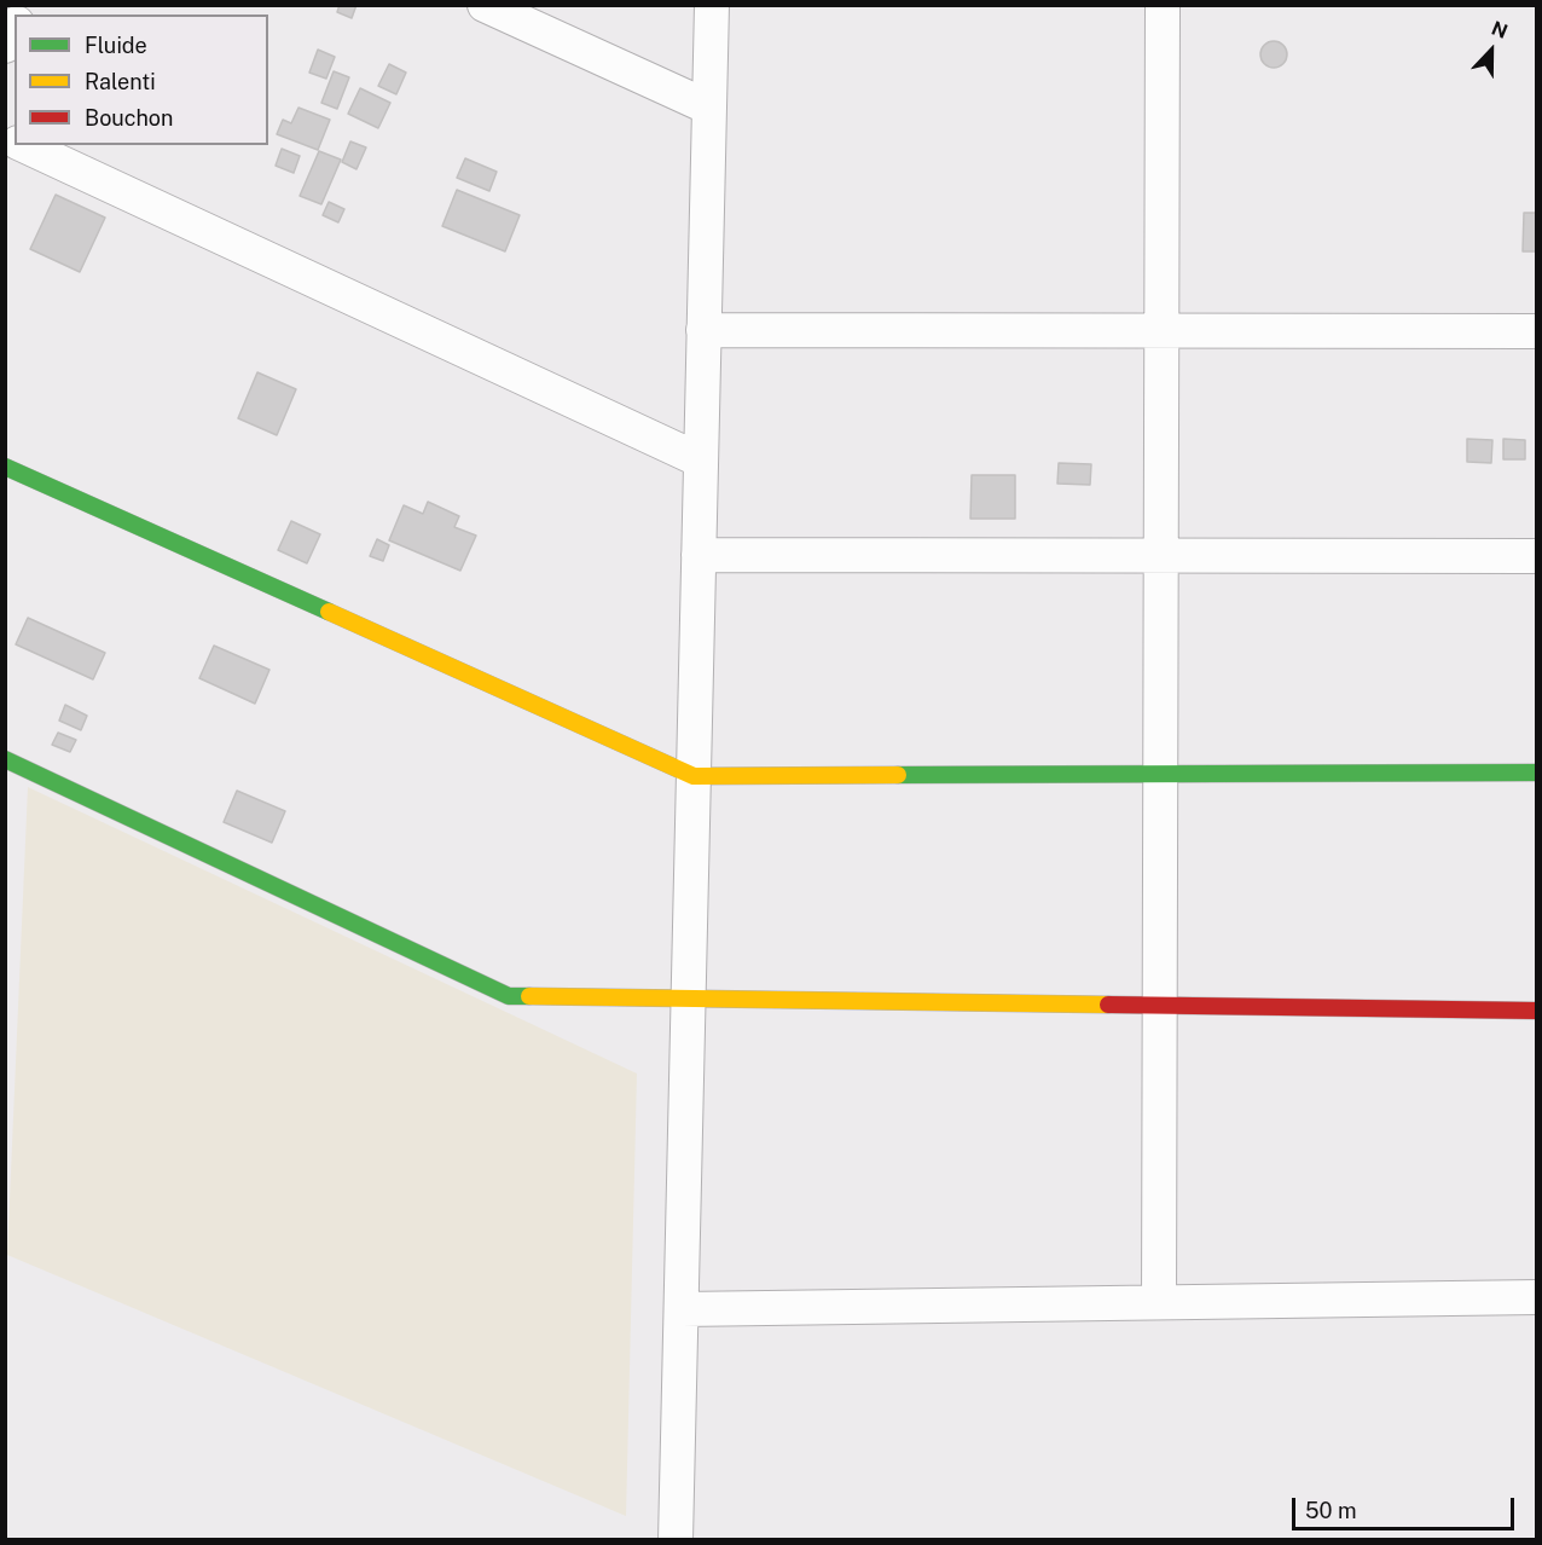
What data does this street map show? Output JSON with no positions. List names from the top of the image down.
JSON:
{
  "legend": ["Fluide", "Ralenti", "Bouchon"],
  "scale_bar": "50 m",
  "north": "top"
}
